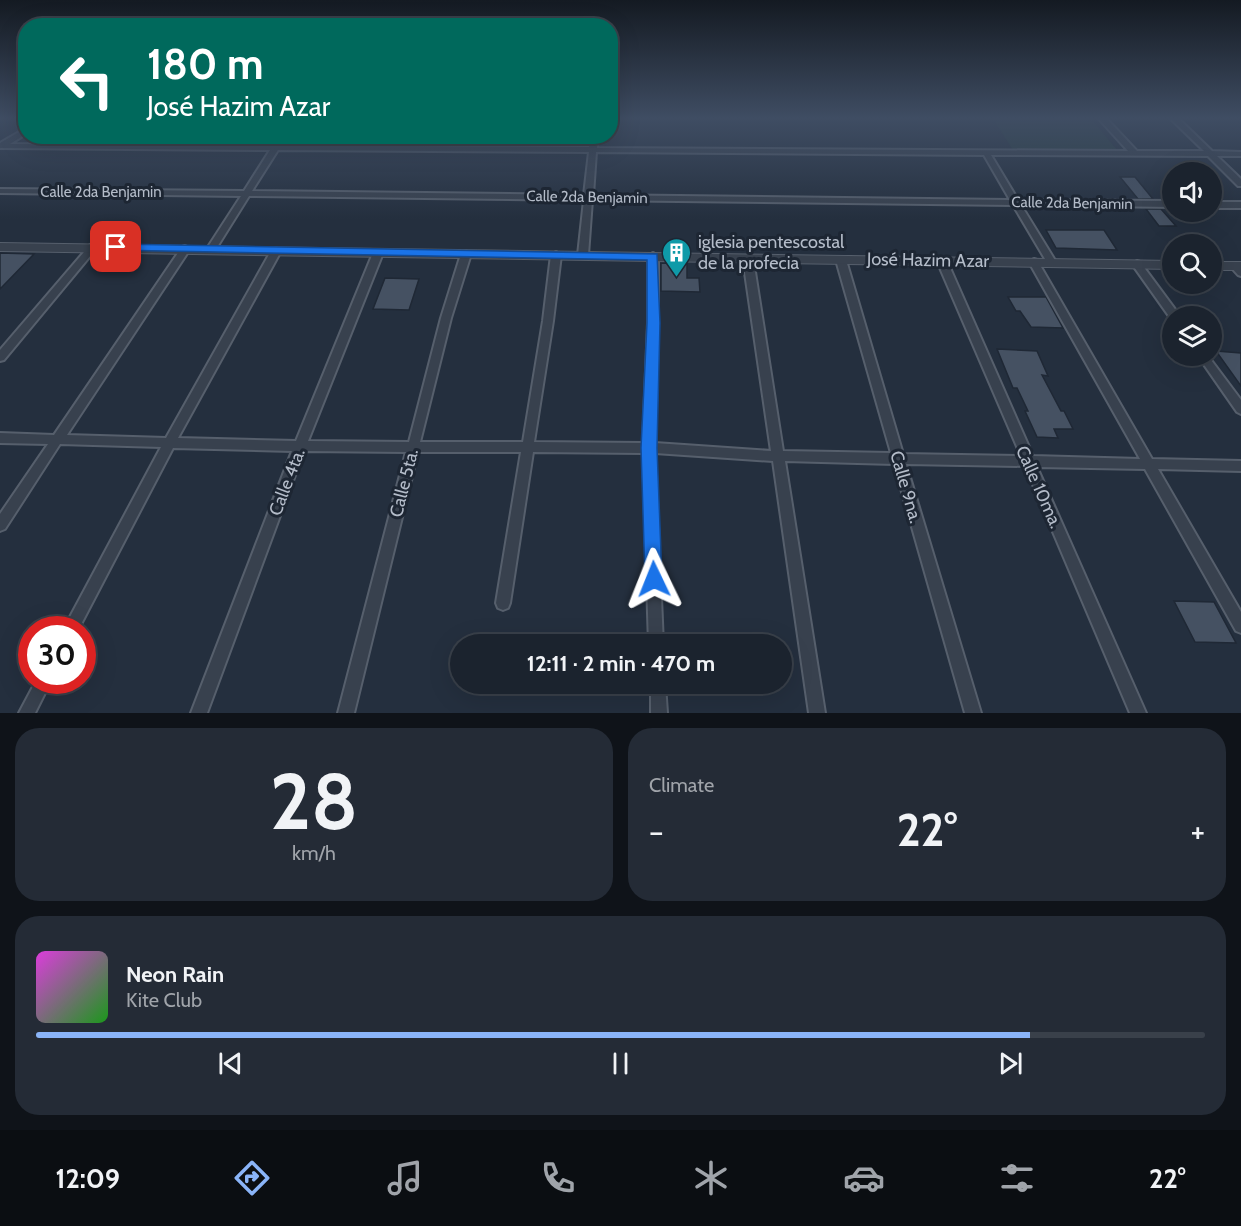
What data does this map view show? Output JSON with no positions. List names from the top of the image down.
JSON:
{
  "streets": {
    "street": [
      "Calle 2da Benjamin",
      "José Hazim Azar",
      "Calle 4ta.",
      "Calle 5ta.",
      "Calle 9na.",
      "Calle 10ma."
    ]
  },
  "crossings": [
    ["José Hazim Azar", "Calle 4ta."],
    ["José Hazim Azar", "Calle 5ta."],
    ["José Hazim Azar", "Calle 9na."],
    ["José Hazim Azar", "Calle 10ma."]
  ],
  "places": {
    "building": ["iglesia pentescostal de la profecia"]
  },
  "page": {
    "turn": ["180 m", "José Hazim Azar"],
    "limit": "30",
    "trip": "12:11 · 2 min · 470 m",
    "tile": [
      ["28", "km/h"],
      "Climate"
    ],
    "heat": ["−", "22°", "+"],
    "song": ["Neon Rain", "Kite Club"],
    "tabs": ["12:09", "22°"]
  }
}
